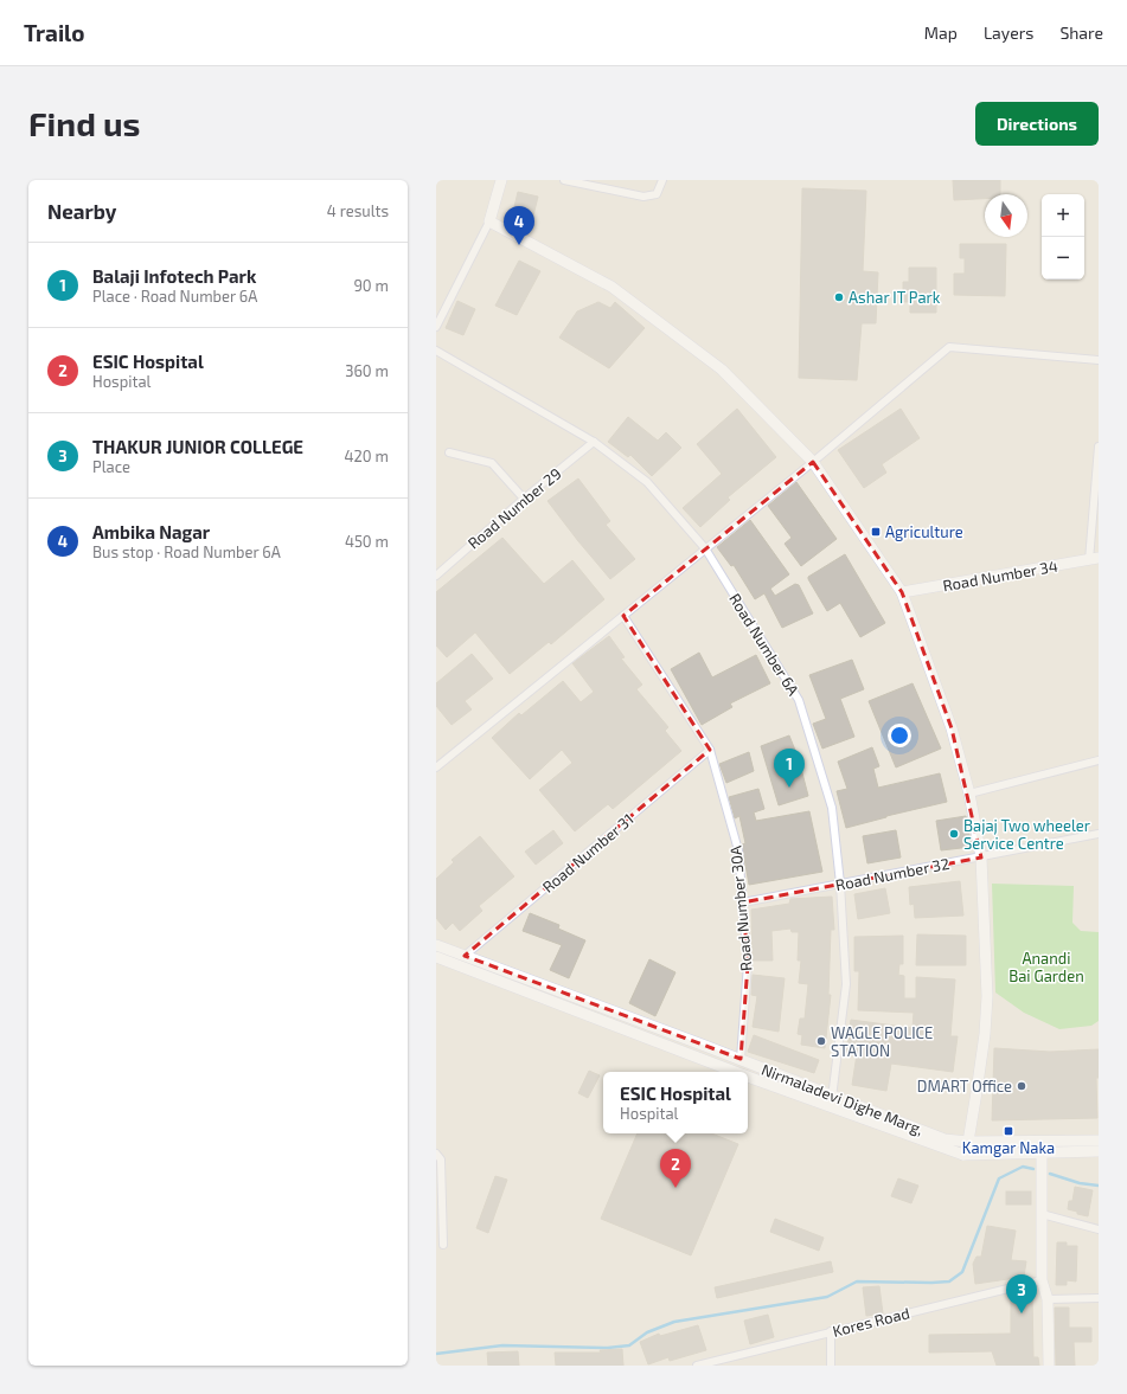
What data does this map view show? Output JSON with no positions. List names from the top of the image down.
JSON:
{
  "streets": {
    "street": [
      "Road Number 29",
      "Road Number 34",
      "Road Number 6A",
      "Road Number 31",
      "Road Number 32",
      "Road Number 30A",
      "Nirmaladevi Dighe Marg,",
      "Kores Road"
    ]
  },
  "crossings": [
    ["Road Number 29", "Road Number 6A"],
    ["Road Number 6A", "Road Number 32"],
    ["Road Number 6A", "Nirmaladevi Dighe Marg,"],
    ["Road Number 31", "Road Number 30A"],
    ["Road Number 31", "Nirmaladevi Dighe Marg,"],
    ["Road Number 32", "Road Number 30A"],
    ["Road Number 30A", "Nirmaladevi Dighe Marg,"]
  ],
  "parks": ["Anandi Bai Garden"],
  "places": {
    "other": [
      "Ashar IT Park",
      "Bajaj Two wheeler Service Centre",
      "WAGLE POLICE STATION",
      "DMART Office"
    ],
    "transit": ["Agriculture", "Kamgar Naka"]
  },
  "north": "bottom",
  "page": {
    "header": "Trailo",
    "nav": ["Map", "Layers", "Share"],
    "buttons": "Directions",
    "title": "Find us",
    "heading": ["Nearby", "4 results"],
    "map_buttons": ["+", "−"],
    "pins": [
      "4",
      "1",
      "2",
      "3"
    ],
    "list": [
      {
        "mark": "1",
        "name": "Balaji Infotech Park",
        "note": "Place · Road Number 6A",
        "value": "90 m"
      },
      {
        "mark": "2",
        "name": "ESIC Hospital",
        "note": "Hospital",
        "value": "360 m"
      },
      {
        "mark": "3",
        "name": "THAKUR JUNIOR COLLEGE",
        "note": "Place",
        "value": "420 m"
      },
      {
        "mark": "4",
        "name": "Ambika Nagar",
        "note": "Bus stop · Road Number 6A",
        "value": "450 m"
      }
    ],
    "popup": ["ESIC Hospital", "Hospital"]
  }
}
